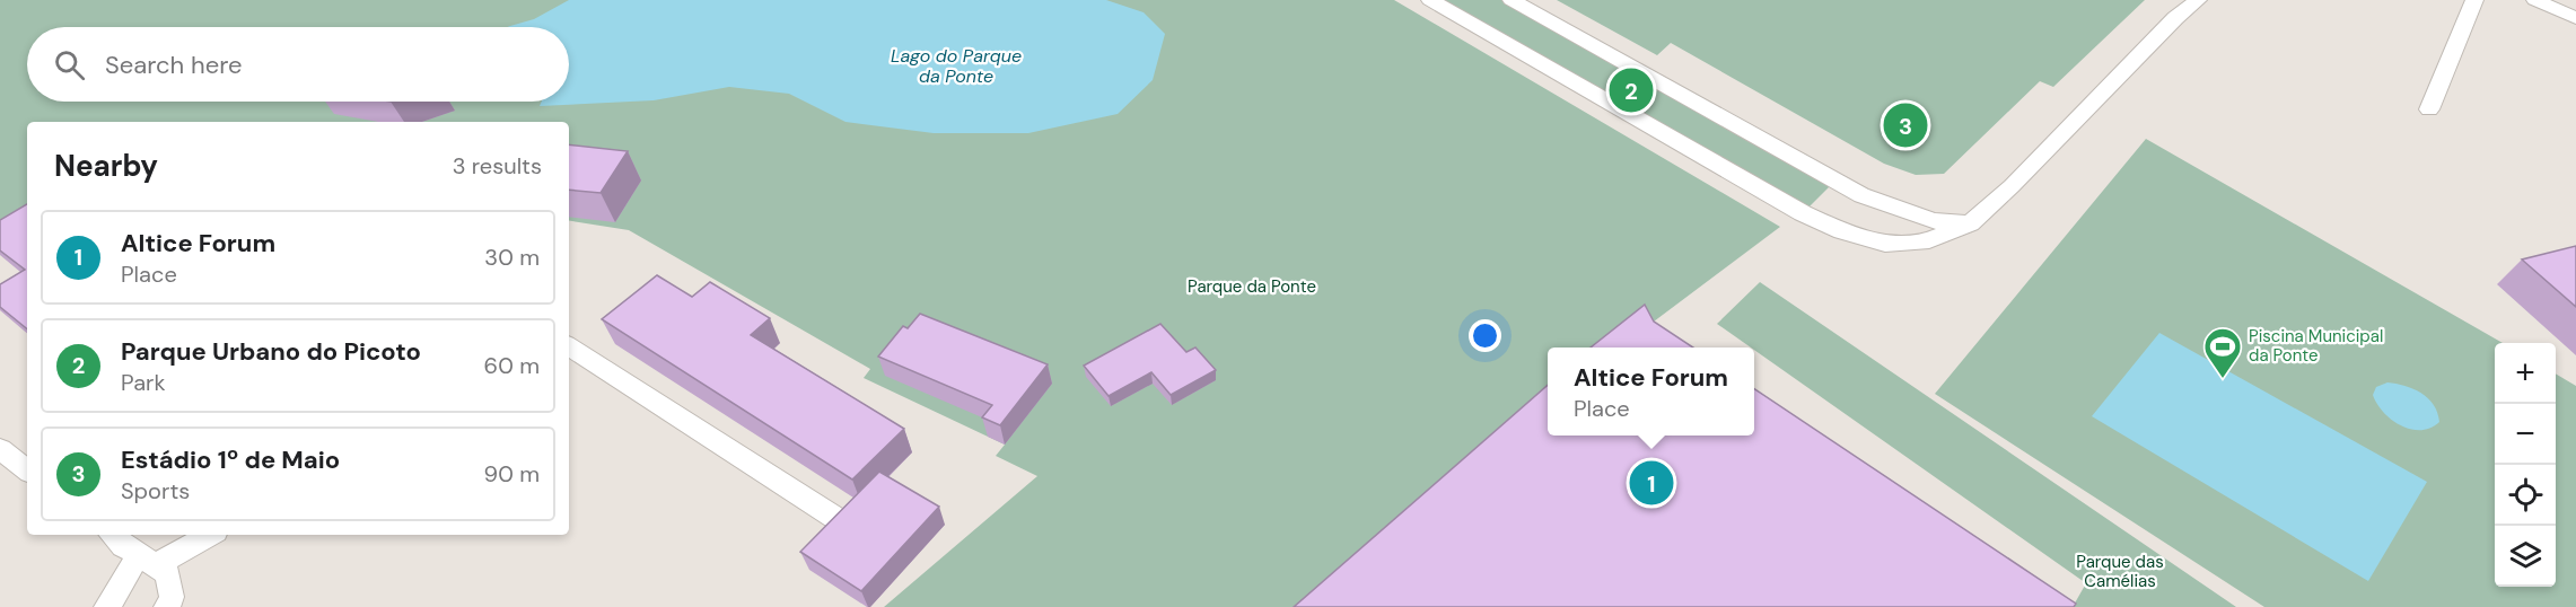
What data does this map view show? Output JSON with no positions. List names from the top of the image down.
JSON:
{
  "water": ["Lago do Parque da Ponte"],
  "parks": ["Parque da Ponte", "Parque das Camélias"],
  "places": {
    "sports": ["Piscina Municipal da Ponte"]
  },
  "page": {
    "search": "Search here",
    "pins": ["2", "3", "1"],
    "heading": ["Nearby", "3 results"],
    "list": [
      {
        "mark": "1",
        "name": "Altice Forum",
        "note": "Place",
        "value": "30 m"
      },
      {
        "mark": "2",
        "name": "Parque Urbano do Picoto",
        "note": "Park",
        "value": "60 m"
      },
      {
        "mark": "3",
        "name": "Estádio 1º de Maio",
        "note": "Sports",
        "value": "90 m"
      }
    ],
    "map_buttons": ["+", "−"],
    "popup": ["Altice Forum", "Place"]
  }
}
